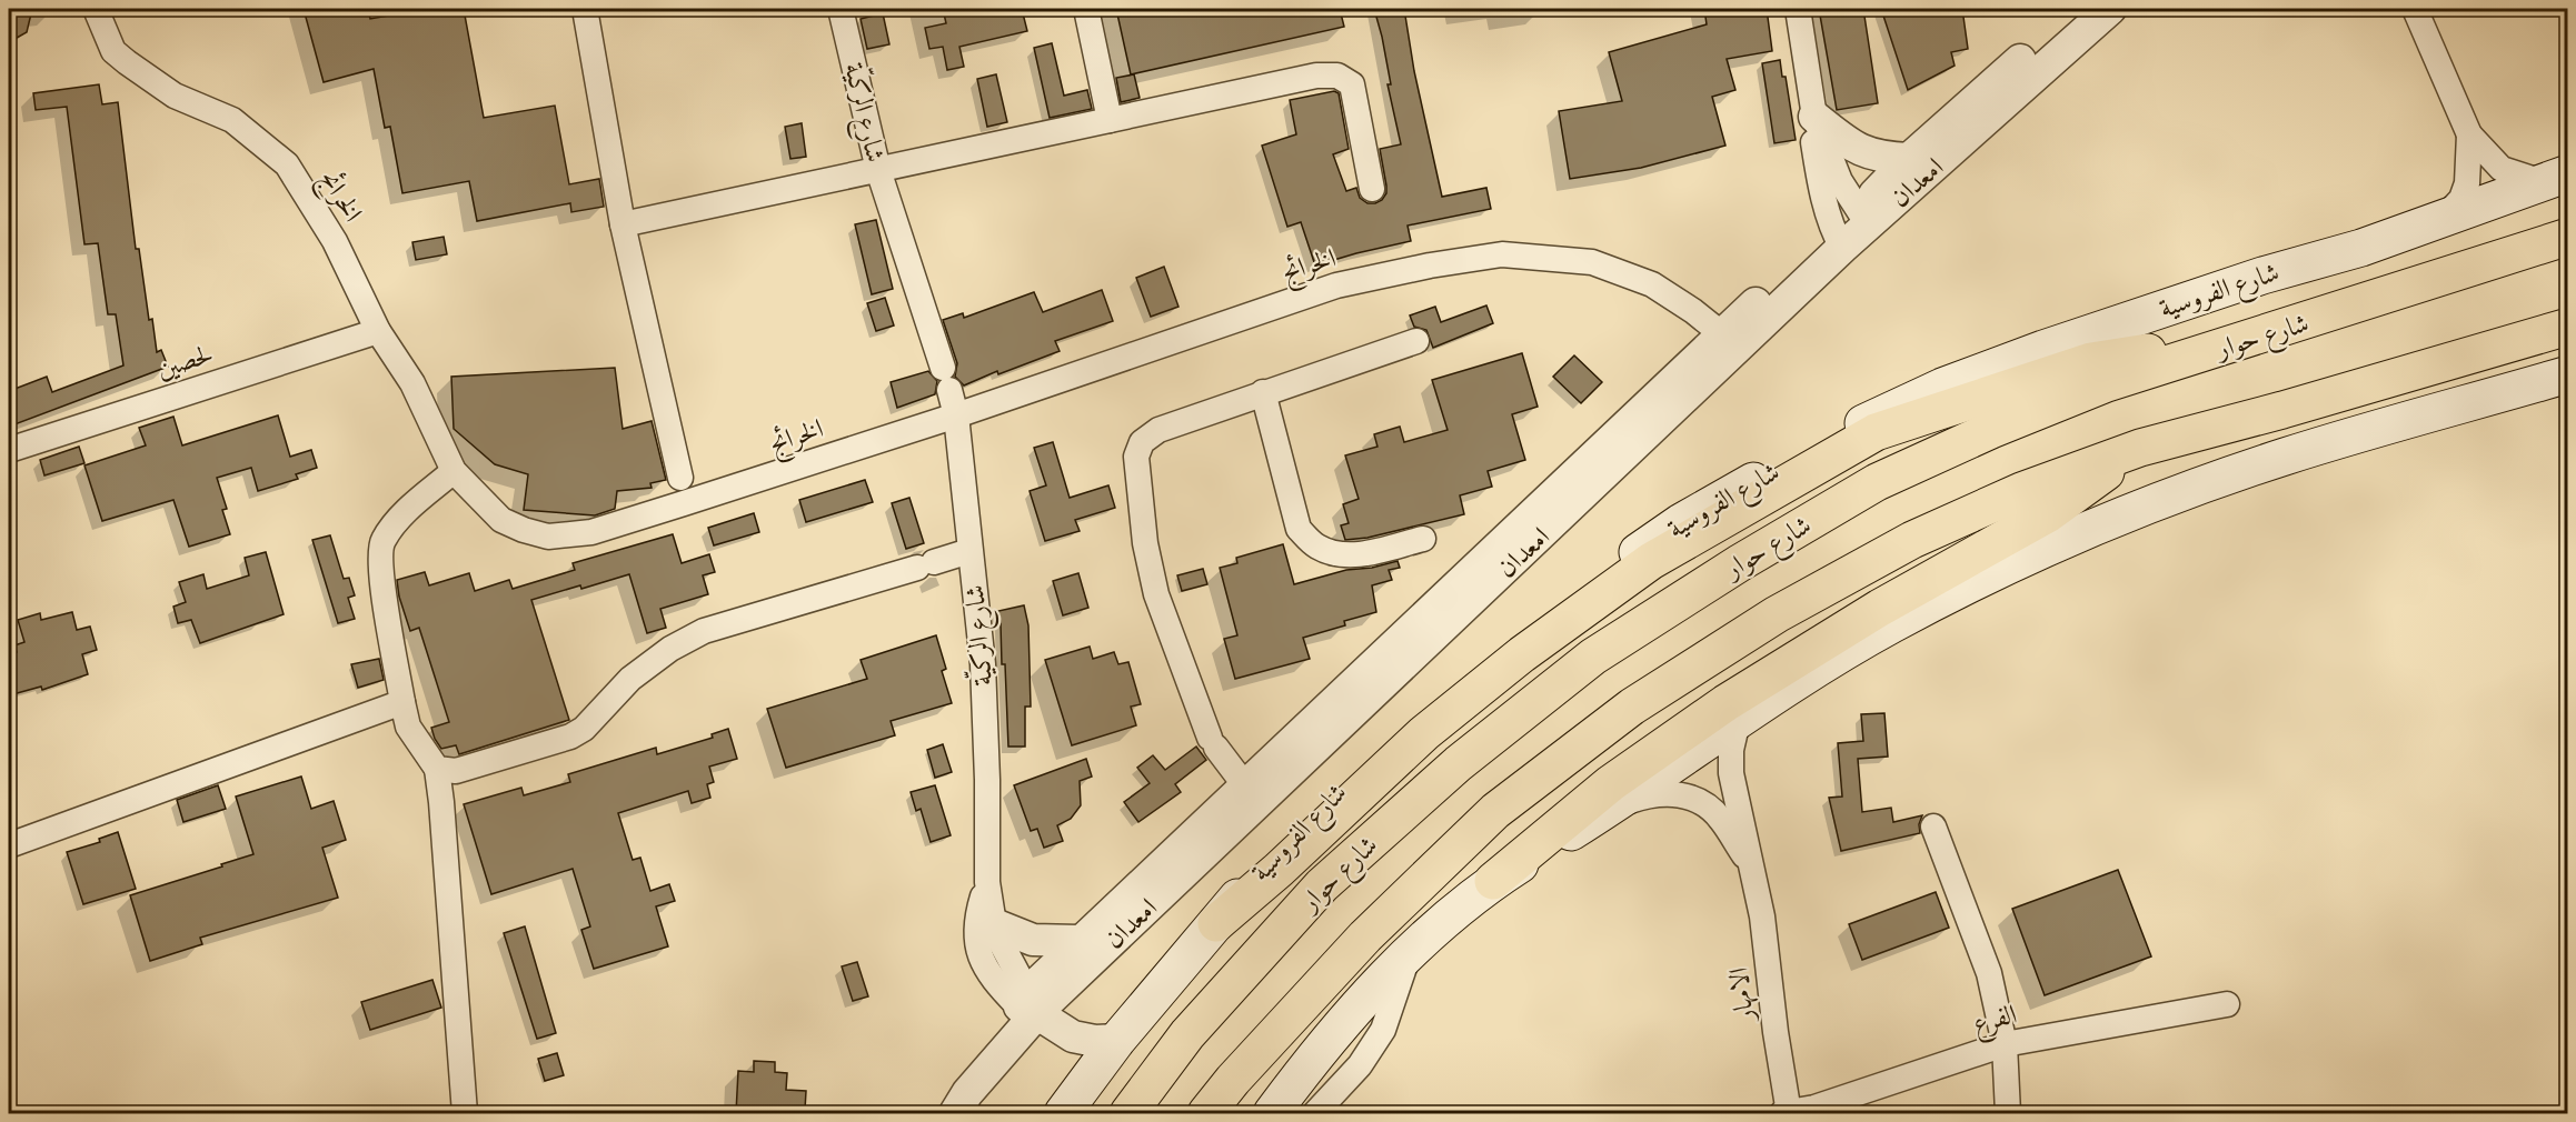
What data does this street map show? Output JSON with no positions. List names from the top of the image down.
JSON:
{
  "streets": {
    "highway": ["شارع حوار"],
    "main road": ["شارع الفروسية"],
    "street": [
      "شارع الركيّة",
      "امعدان",
      "الخرائج",
      "لحصين",
      "الامهار",
      "الفرع"
    ]
  },
  "crossings": [
    ["شارع الركيّة", "امعدان"],
    ["شارع الركيّة", "الخرائج"],
    ["شارع الركيّة", "شارع الفروسية"],
    ["امعدان", "الخرائج"],
    ["الخرائج", "لحصين"],
    ["الامهار", "الفرع"]
  ]
}
